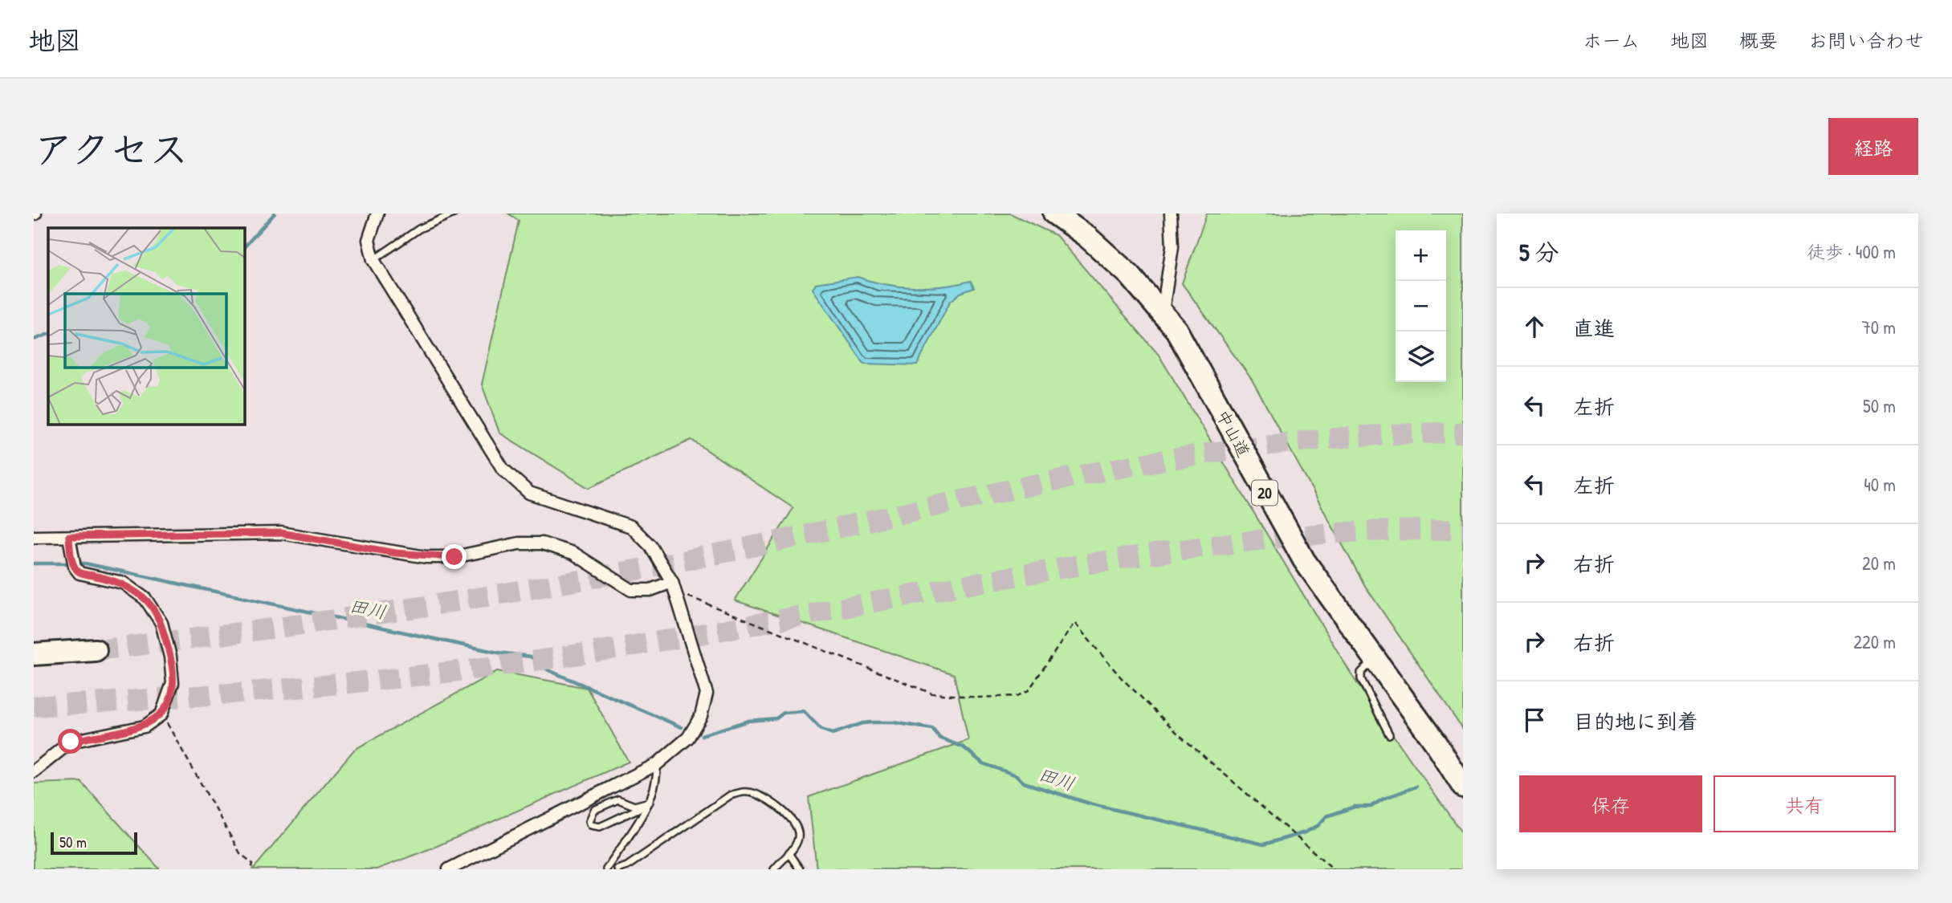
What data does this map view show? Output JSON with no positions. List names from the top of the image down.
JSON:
{
  "streets": {
    "highway": ["中山道", "20"]
  },
  "water": ["田川"],
  "scale_bar": "50 m",
  "page": {
    "header": "地図",
    "nav": [
      "ホーム",
      "地図",
      "概要",
      "お問い合わせ"
    ],
    "title": "アクセス",
    "buttons": [
      "経路",
      ["保存", "共有"]
    ],
    "heading": ["5 分", "徒歩 · 400 m"],
    "map_buttons": ["+", "−"],
    "list": [
      ["直進", "70 m"],
      ["左折", "50 m"],
      ["左折", "40 m"],
      ["右折", "20 m"],
      ["右折", "220 m"],
      "目的地に到着"
    ],
    "scale": "50 m"
  }
}
